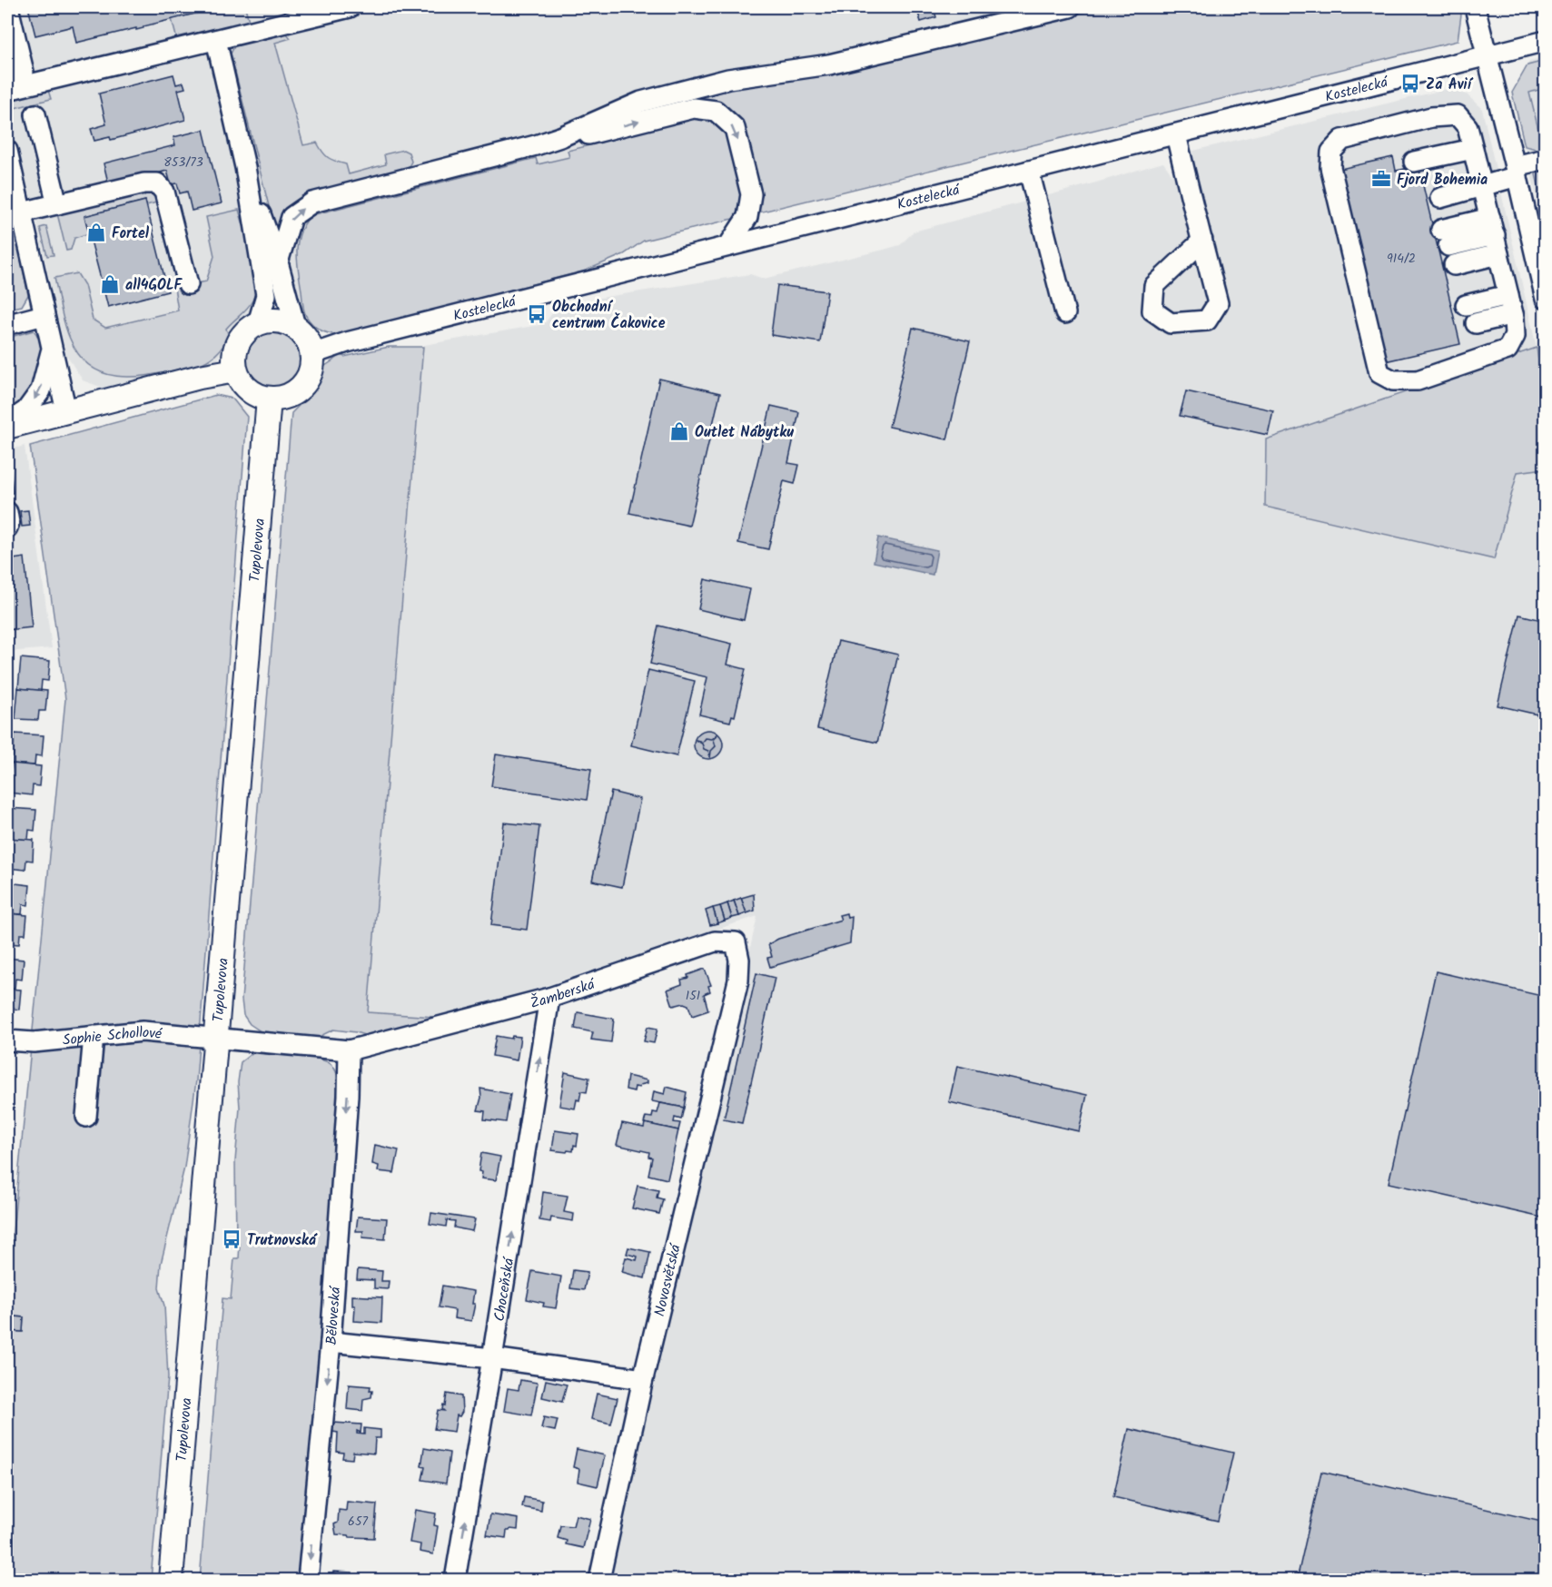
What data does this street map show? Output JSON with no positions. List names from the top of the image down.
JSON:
{
  "streets": {
    "main road": ["Tupolevova"],
    "street": [
      "Kostelecká",
      "Žamberská",
      "Sophie Schollové",
      "Novosvětská",
      "Choceňská",
      "Běloveská"
    ]
  },
  "crossings": [
    ["Kostelecká", "Tupolevova"],
    ["Tupolevova", "Sophie Schollové"],
    ["Žamberská", "Sophie Schollové"],
    ["Žamberská", "Novosvětská"],
    ["Žamberská", "Choceňská"],
    ["Žamberská", "Běloveská"],
    ["Sophie Schollové", "Běloveská"]
  ],
  "one_way": ["Choceňská", "Běloveská"],
  "places": {
    "bus stop": ["Za Avií", "Obchodní centrum Čakovice", "Trutnovská"],
    "office": ["Fjord Bohemia"],
    "shop": ["Fortel", "all4GOLF", "Outlet Nábytku"]
  },
  "house_numbers": [
    "853/73",
    "914/2",
    "151",
    "657"
  ]
}
